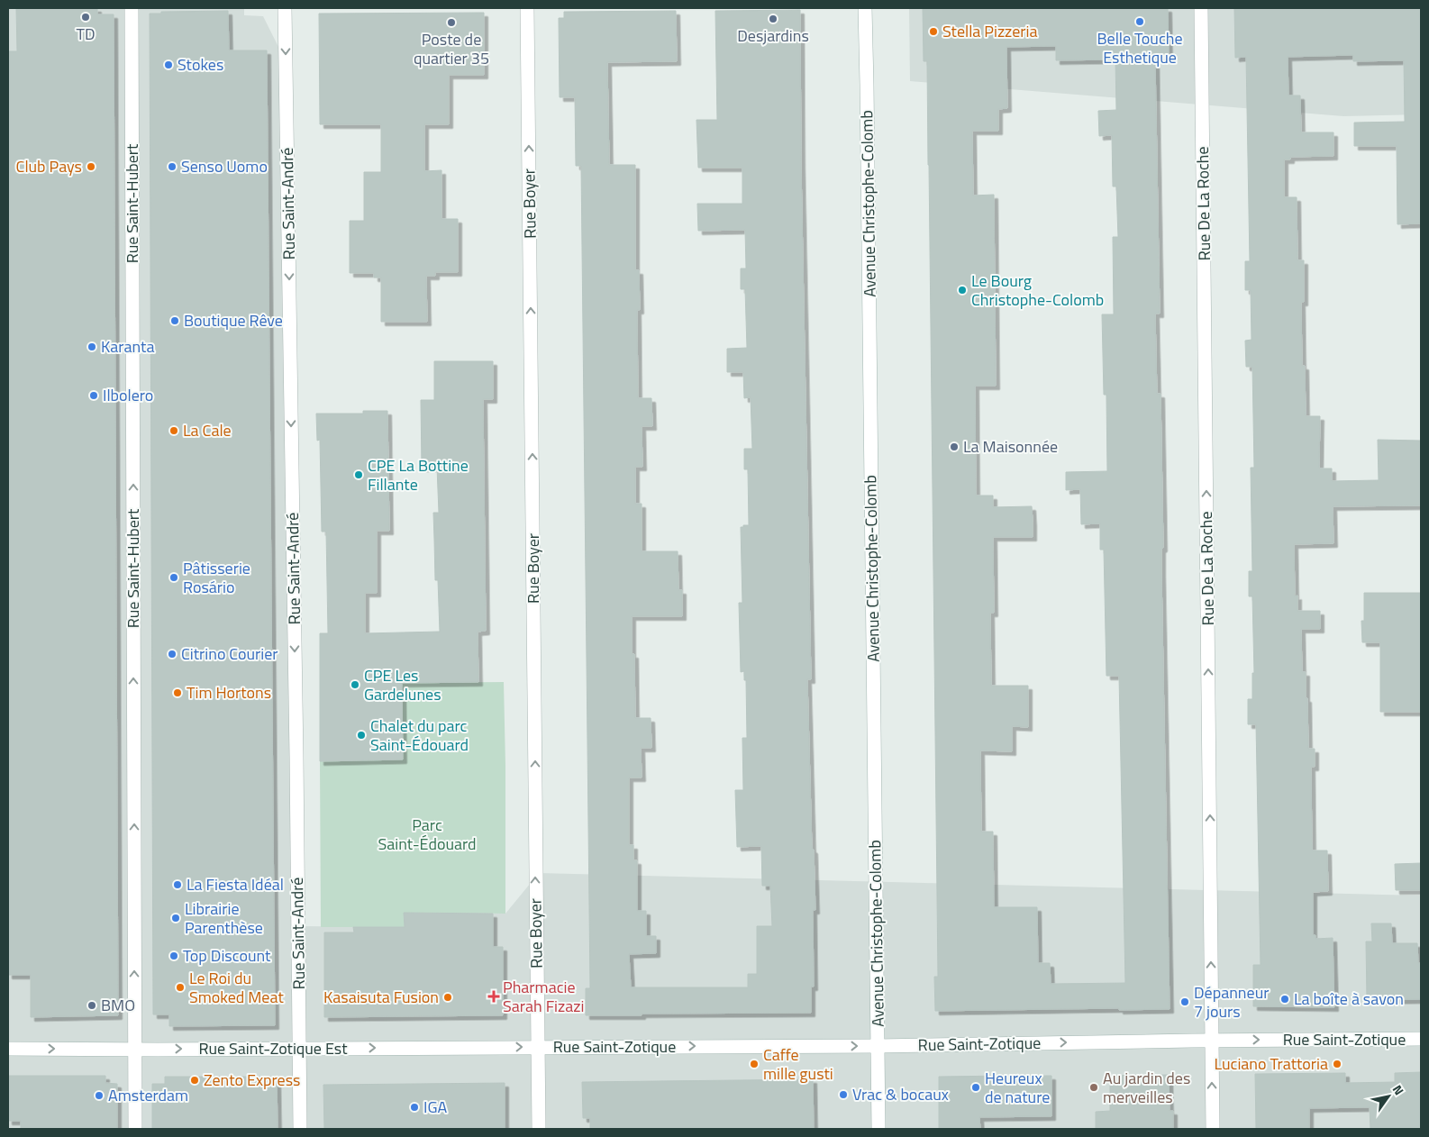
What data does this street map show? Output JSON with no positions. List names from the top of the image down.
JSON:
{
  "streets": {
    "street": [
      "Rue Saint-Hubert",
      "Rue Saint-André",
      "Rue Boyer",
      "Avenue Christophe-Colomb",
      "Rue De La Roche",
      "Rue Saint-Zotique",
      "Rue Saint-Zotique Est"
    ]
  },
  "crossings": [
    ["Rue Saint-Hubert", "Rue Saint-Zotique Est"],
    ["Rue Saint-André", "Rue Saint-Zotique Est"],
    ["Rue Boyer", "Rue Saint-Zotique"],
    ["Rue Boyer", "Rue Saint-Zotique Est"],
    ["Avenue Christophe-Colomb", "Rue Saint-Zotique"],
    ["Rue De La Roche", "Rue Saint-Zotique"],
    ["Rue Saint-Zotique", "Rue Saint-Zotique Est"]
  ],
  "one_way": [
    "Rue Saint-Hubert",
    "Rue Saint-André",
    "Rue Boyer",
    "Rue De La Roche",
    "Rue Saint-Zotique",
    "Rue Saint-Zotique Est"
  ],
  "parks": ["Parc Saint-Édouard"],
  "places": {
    "other": [
      "TD",
      "Desjardins",
      "Belle Touche Esthetique",
      "Poste de quartier 35",
      "Stella Pizzeria",
      "Stokes",
      "Club Pays",
      "Senso Uomo",
      "Le Bourg Christophe-Colomb",
      "Boutique Rêve",
      "Karanta",
      "Ilbolero",
      "La Cale",
      "La Maisonnée",
      "CPE La Bottine Fillante",
      "Pâtisserie Rosário",
      "Citrino Courier",
      "CPE Les Gardelunes",
      "Tim Hortons",
      "Chalet du parc Saint-Édouard",
      "La Fiesta Idéal",
      "Librairie Parenthèse",
      "Top Discount",
      "Le Roi du Smoked Meat",
      "Kasaisuta Fusion",
      "La boîte à savon",
      "Dépanneur 7 jours",
      "BMO",
      "Caffe mille gusti",
      "Luciano Trattoria",
      "Zento Express",
      "Heureux de nature",
      "Au jardin des merveilles",
      "Vrac & bocaux",
      "Amsterdam",
      "IGA"
    ],
    "health": ["Pharmacie Sarah Fizazi"]
  },
  "north": "top right"
}
